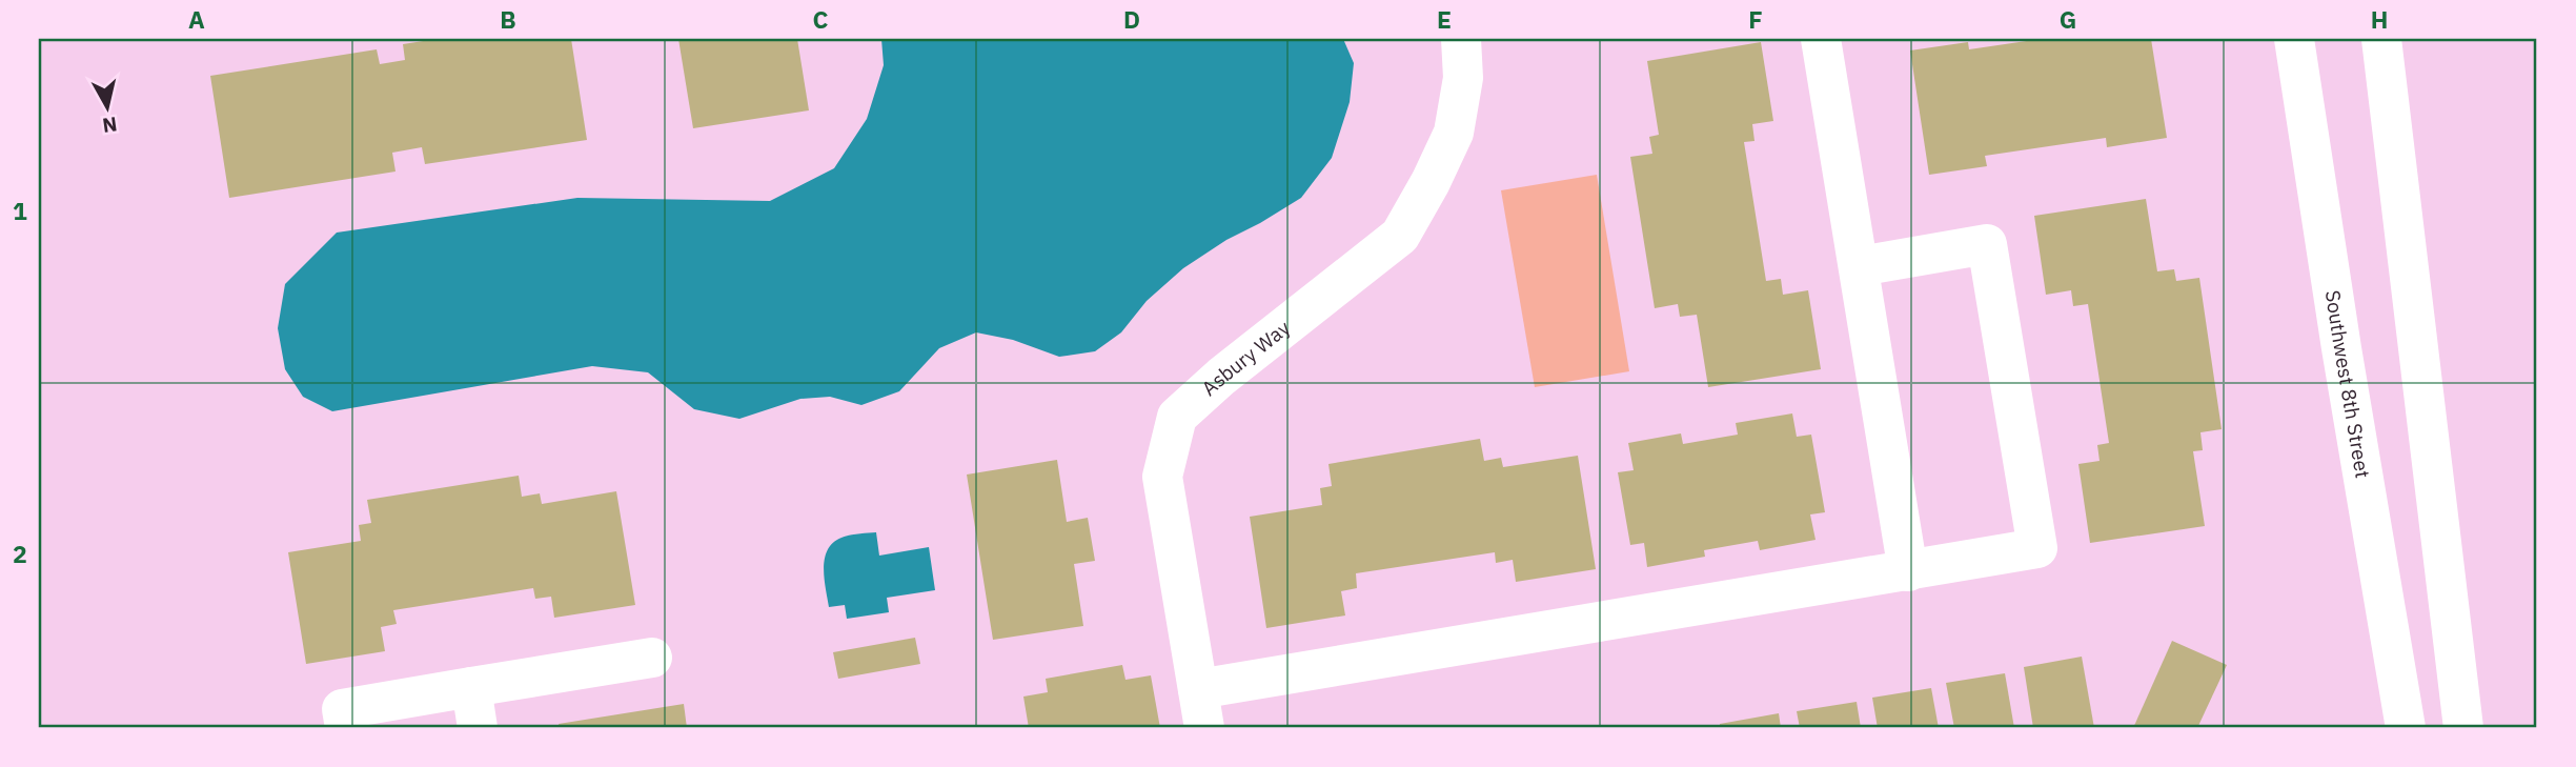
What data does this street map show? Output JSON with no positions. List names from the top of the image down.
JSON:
{
  "streets": {
    "street": ["Asbury Way", "Southwest 8th Street"]
  },
  "north": "bottom",
  "grid": {
    "columns": [
      "A",
      "B",
      "C",
      "D",
      "E",
      "F",
      "G",
      "H"
    ],
    "rows": ["1", "2"]
  }
}
